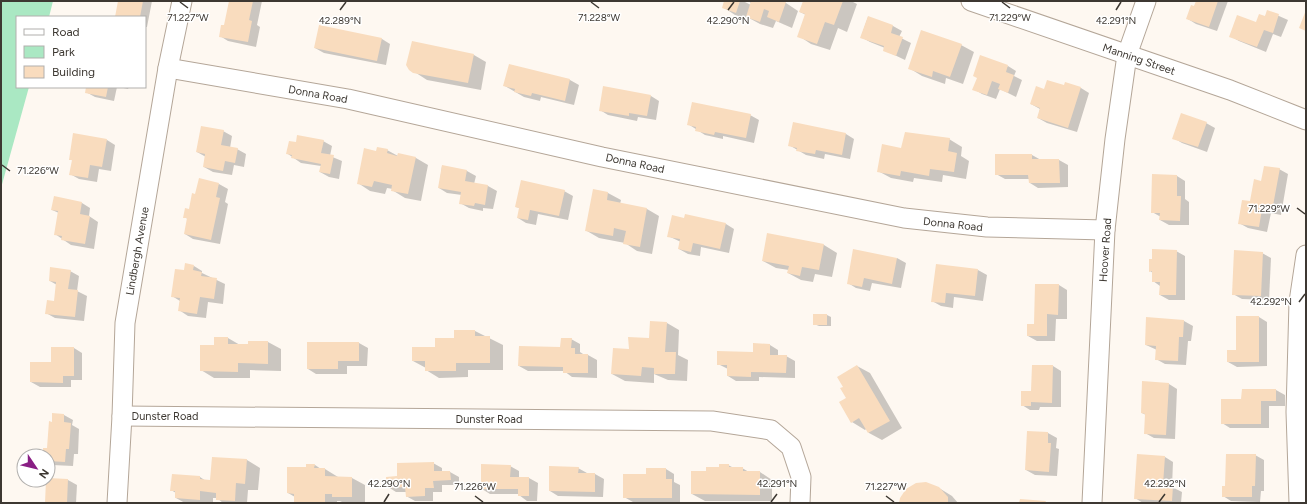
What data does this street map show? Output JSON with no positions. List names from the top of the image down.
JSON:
{
  "streets": {
    "street": [
      "Manning Street",
      "Donna Road",
      "Hoover Road",
      "Lindbergh Avenue",
      "Dunster Road"
    ]
  },
  "crossings": [
    ["Manning Street", "Hoover Road"],
    ["Donna Road", "Hoover Road"],
    ["Donna Road", "Lindbergh Avenue"],
    ["Lindbergh Avenue", "Dunster Road"]
  ],
  "legend": ["Road", "Park", "Building"],
  "north": "bottom right",
  "coordinates": [
    "71.227°W",
    "71.228°W",
    "71.229°W",
    "42.289°N",
    "42.290°N",
    "42.291°N",
    "71.226°W",
    "42.292°N"
  ]
}
